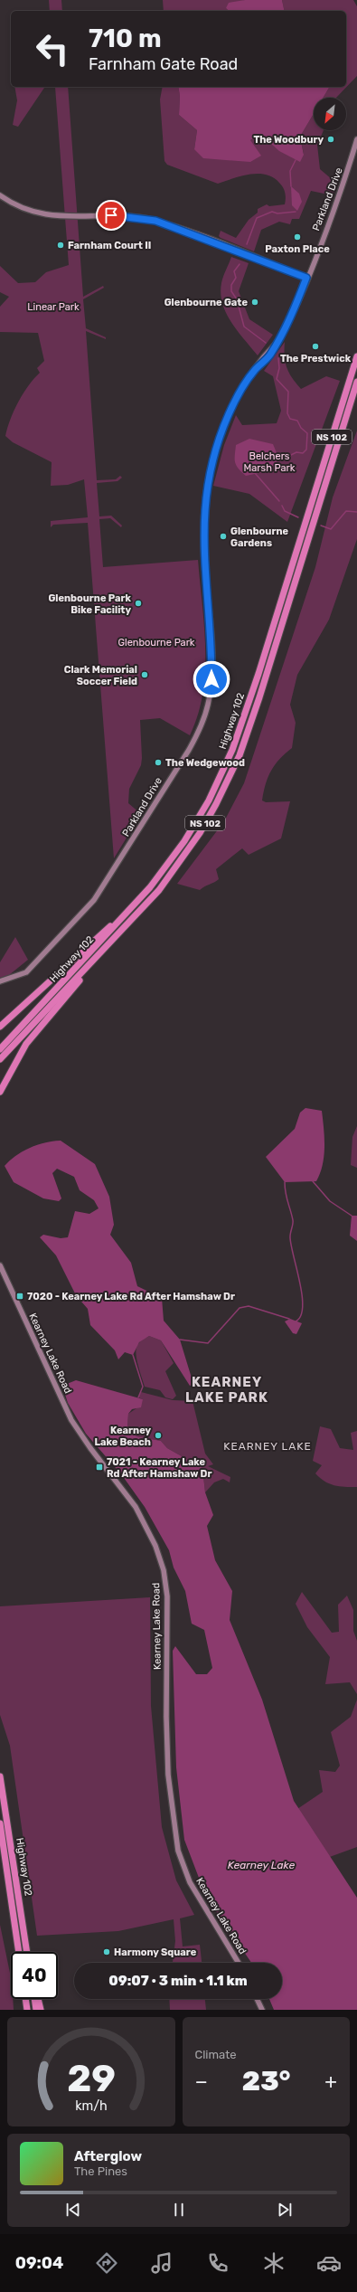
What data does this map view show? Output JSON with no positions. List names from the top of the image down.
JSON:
{
  "streets": {
    "highway": ["NS 102", "Highway 102"],
    "street": ["Parkland Drive", "Kearney Lake Road"]
  },
  "districts": ["KEARNEY LAKE PARK", "KEARNEY LAKE"],
  "water": ["Kearney Lake"],
  "parks": ["Linear Park", "Belchers Marsh Park", "Glenbourne Park"],
  "places": {
    "other": [
      "The Woodbury",
      "Paxton Place",
      "Farnham Court II",
      "Glenbourne Gate",
      "The Prestwick",
      "Glenbourne Gardens",
      "Glenbourne Park Bike Facility",
      "Clark Memorial Soccer Field",
      "The Wedgewood",
      "Kearney Lake Beach",
      "Harmony Square"
    ],
    "transit": ["7020 - Kearney Lake Rd After Hamshaw Dr", "7021 - Kearney Lake Rd After Hamshaw Dr"]
  },
  "north": "bottom left",
  "page": {
    "turn": ["710 m", "Farnham Gate Road"],
    "limit": "40",
    "trip": "09:07 · 3 min · 1.1 km",
    "tile": "Climate",
    "heat": ["−", "23°", "+"],
    "song": ["Afterglow", "The Pines"],
    "tabs": "09:04",
    "gauge": ["29", "km/h"]
  }
}
